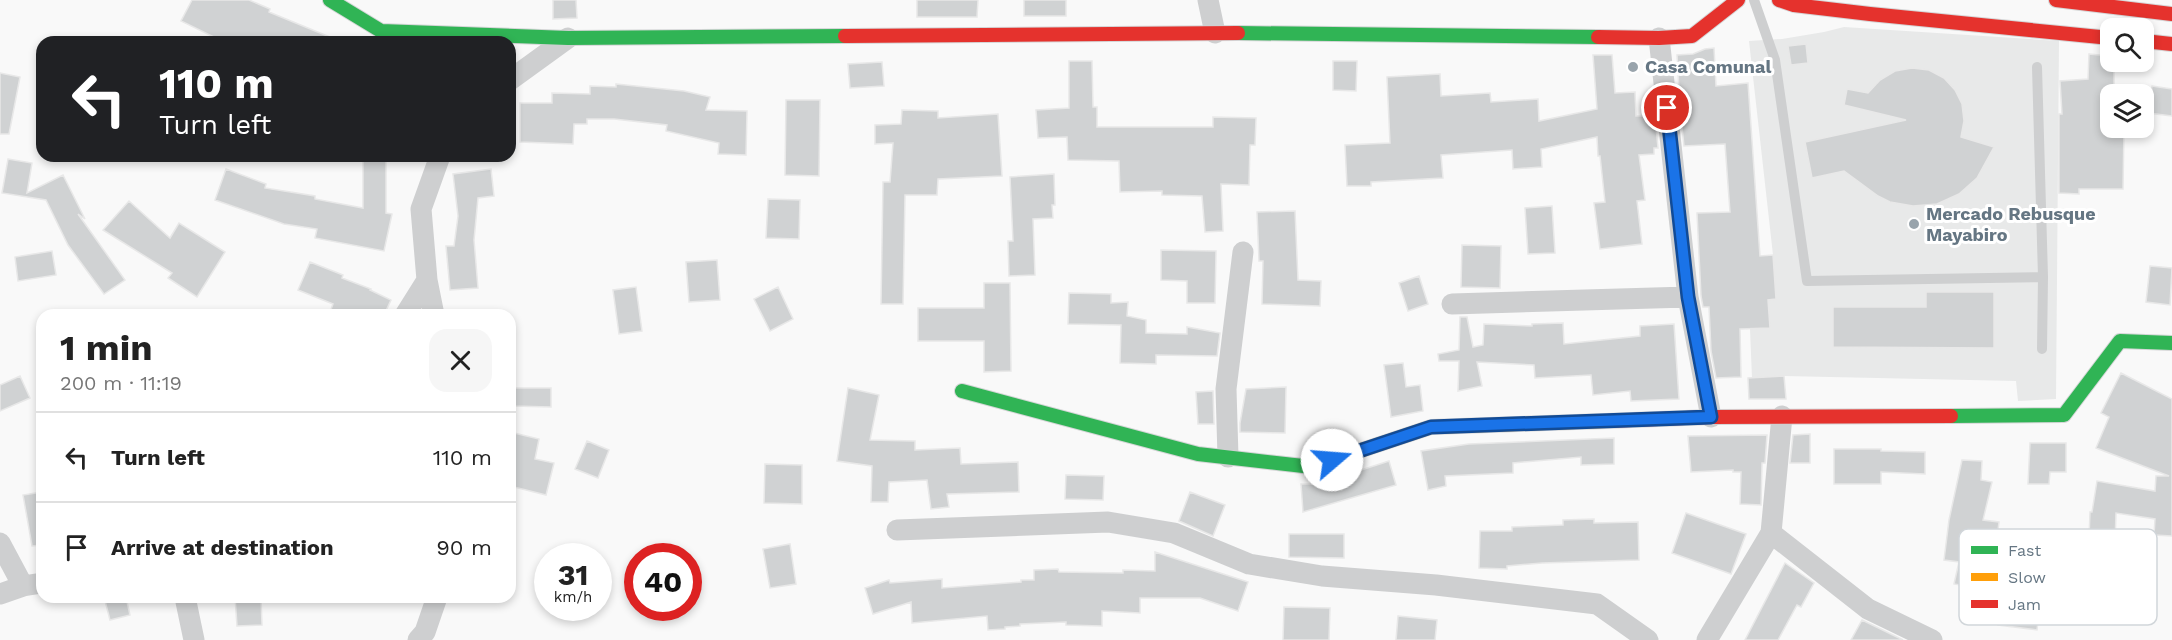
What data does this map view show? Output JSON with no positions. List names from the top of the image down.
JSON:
{
  "places": ["Casa Comunal", "Mercado Rebusque Mayabiro"],
  "legend": ["Fast", "Slow", "Jam"],
  "page": {
    "turn": ["110 m", "Turn left"],
    "heading": ["1 min", "200 m · 11:19"],
    "list": [
      {
        "name": "Turn left",
        "value": "110 m"
      },
      {
        "name": "Arrive at destination",
        "value": "90 m"
      }
    ],
    "speed": "31 km/h",
    "limit": "40"
  }
}
